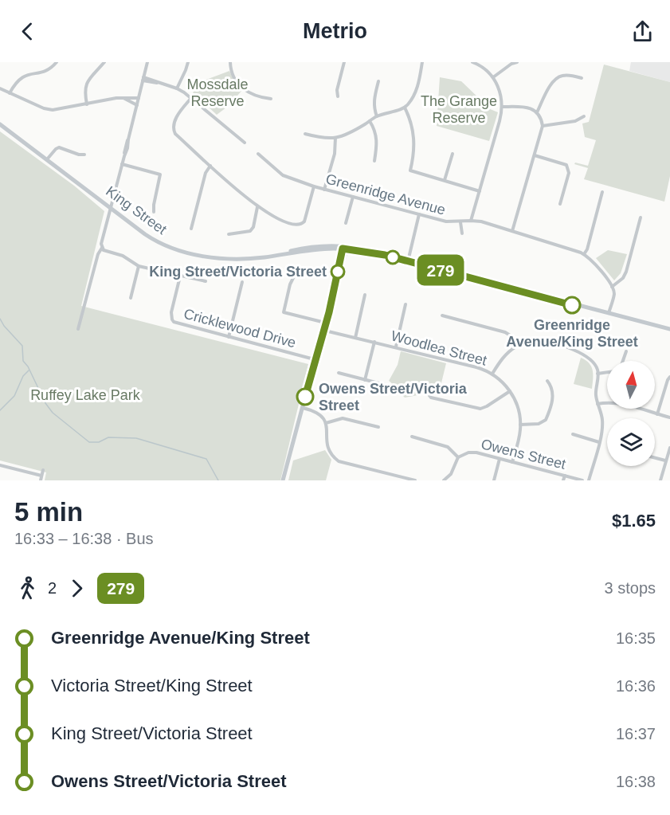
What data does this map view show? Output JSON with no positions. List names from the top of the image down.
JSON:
{
  "streets": {
    "main road": ["King Street"],
    "street": [
      "Greenridge Avenue",
      "Cricklewood Drive",
      "Woodlea Street",
      "Owens Street"
    ]
  },
  "crossings": [
    ["Woodlea Street", "Owens Street"]
  ],
  "parks": ["Mossdale Reserve", "The Grange Reserve", "Ruffey Lake Park"],
  "places": ["King Street/Victoria Street", "Greenridge Avenue/King Street", "Owens Street/Victoria Street"],
  "lines": ["bus line 279"],
  "north": "top",
  "page": {
    "header": "Metrio",
    "on_map": "279",
    "heading": ["5 min", "16:33 – 16:38 · Bus", "$1.65"],
    "legs": ["2", "279", "3 stops"],
    "list": [
      {
        "name": "Greenridge Avenue/King Street",
        "value": "16:35"
      },
      {
        "name": "Victoria Street/King Street",
        "value": "16:36"
      },
      {
        "name": "King Street/Victoria Street",
        "value": "16:37"
      },
      {
        "name": "Owens Street/Victoria Street",
        "value": "16:38"
      }
    ]
  }
}
